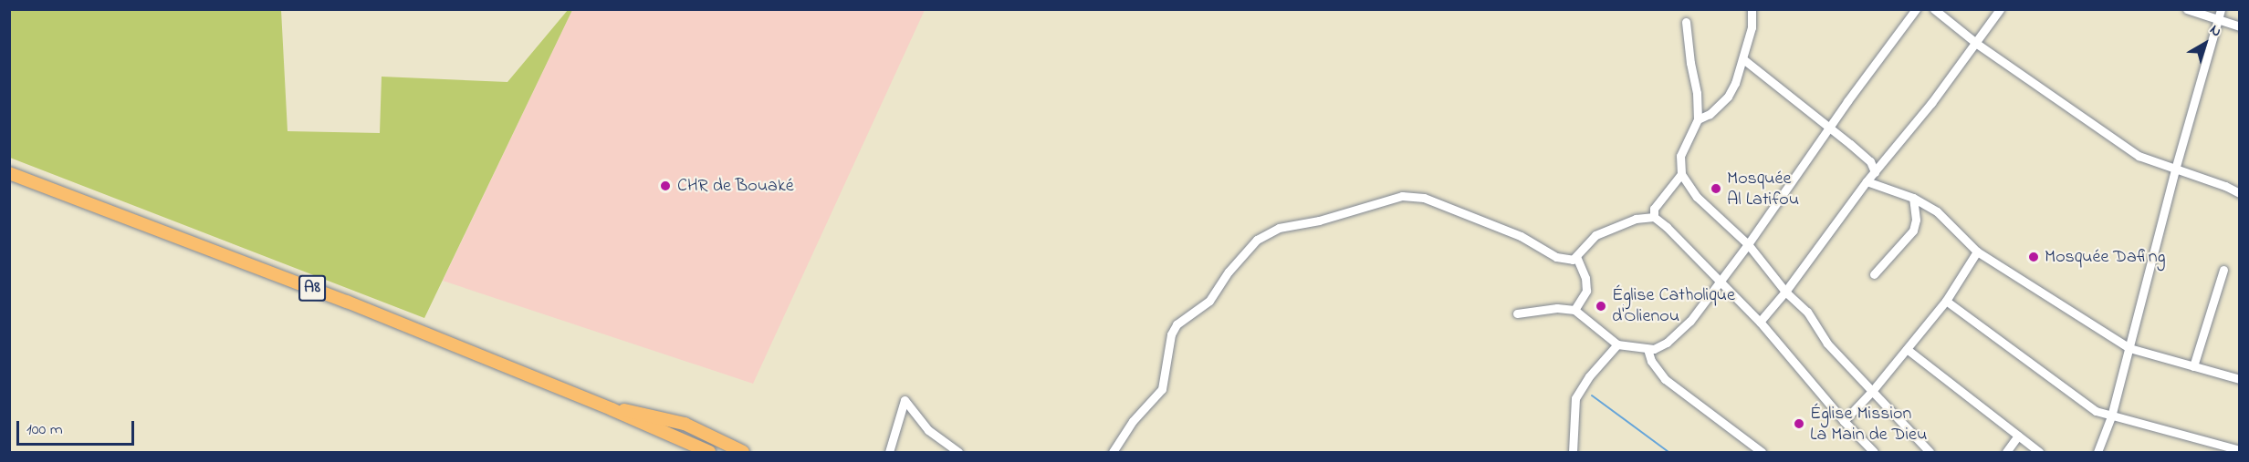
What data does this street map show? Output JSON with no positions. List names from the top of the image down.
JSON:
{
  "streets": {
    "main road": ["A8"]
  },
  "places": [
    "CHR de Bouaké",
    "Mosquée Al Latifou",
    "Mosquée Dafing",
    "Église Catholique d'Olienou",
    "Église Mission La Main de Dieu"
  ],
  "scale_bar": "100 m",
  "north": "top right"
}
